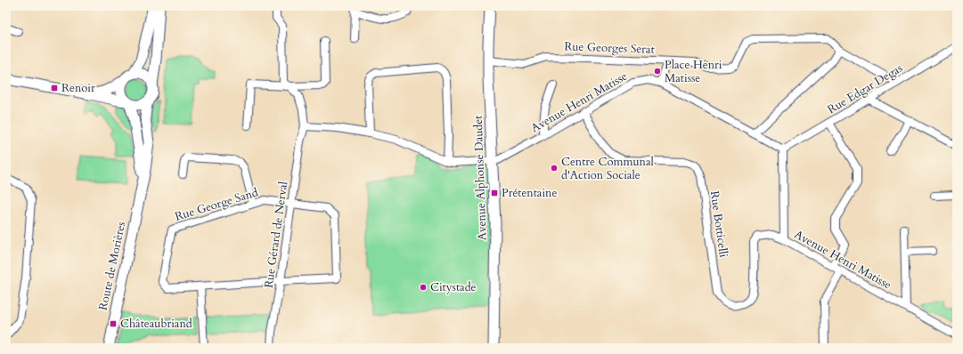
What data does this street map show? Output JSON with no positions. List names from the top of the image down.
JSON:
{
  "streets": {
    "main road": ["Avenue Alphonse Daudet", "Route de Morières"],
    "street": [
      "Rue Georges Serat",
      "Rue Edgar Degas",
      "Avenue Henri Matisse",
      "Rue George Sand",
      "Rue Botticelli",
      "Rue Gérard de Nerval"
    ]
  },
  "crossings": [
    ["Rue Georges Serat", "Rue Edgar Degas"],
    ["Rue Georges Serat", "Avenue Alphonse Daudet"],
    ["Rue Edgar Degas", "Avenue Henri Matisse"],
    ["Avenue Henri Matisse", "Avenue Alphonse Daudet"],
    ["Avenue Henri Matisse", "Rue Botticelli"],
    ["Rue George Sand", "Rue Gérard de Nerval"]
  ],
  "places": {
    "other": ["Place Henri Matisse", "Centre Communal d'Action Sociale", "Citystade"],
    "transit": ["Renoir", "Prétentaine", "Châteaubriand"]
  }
}
